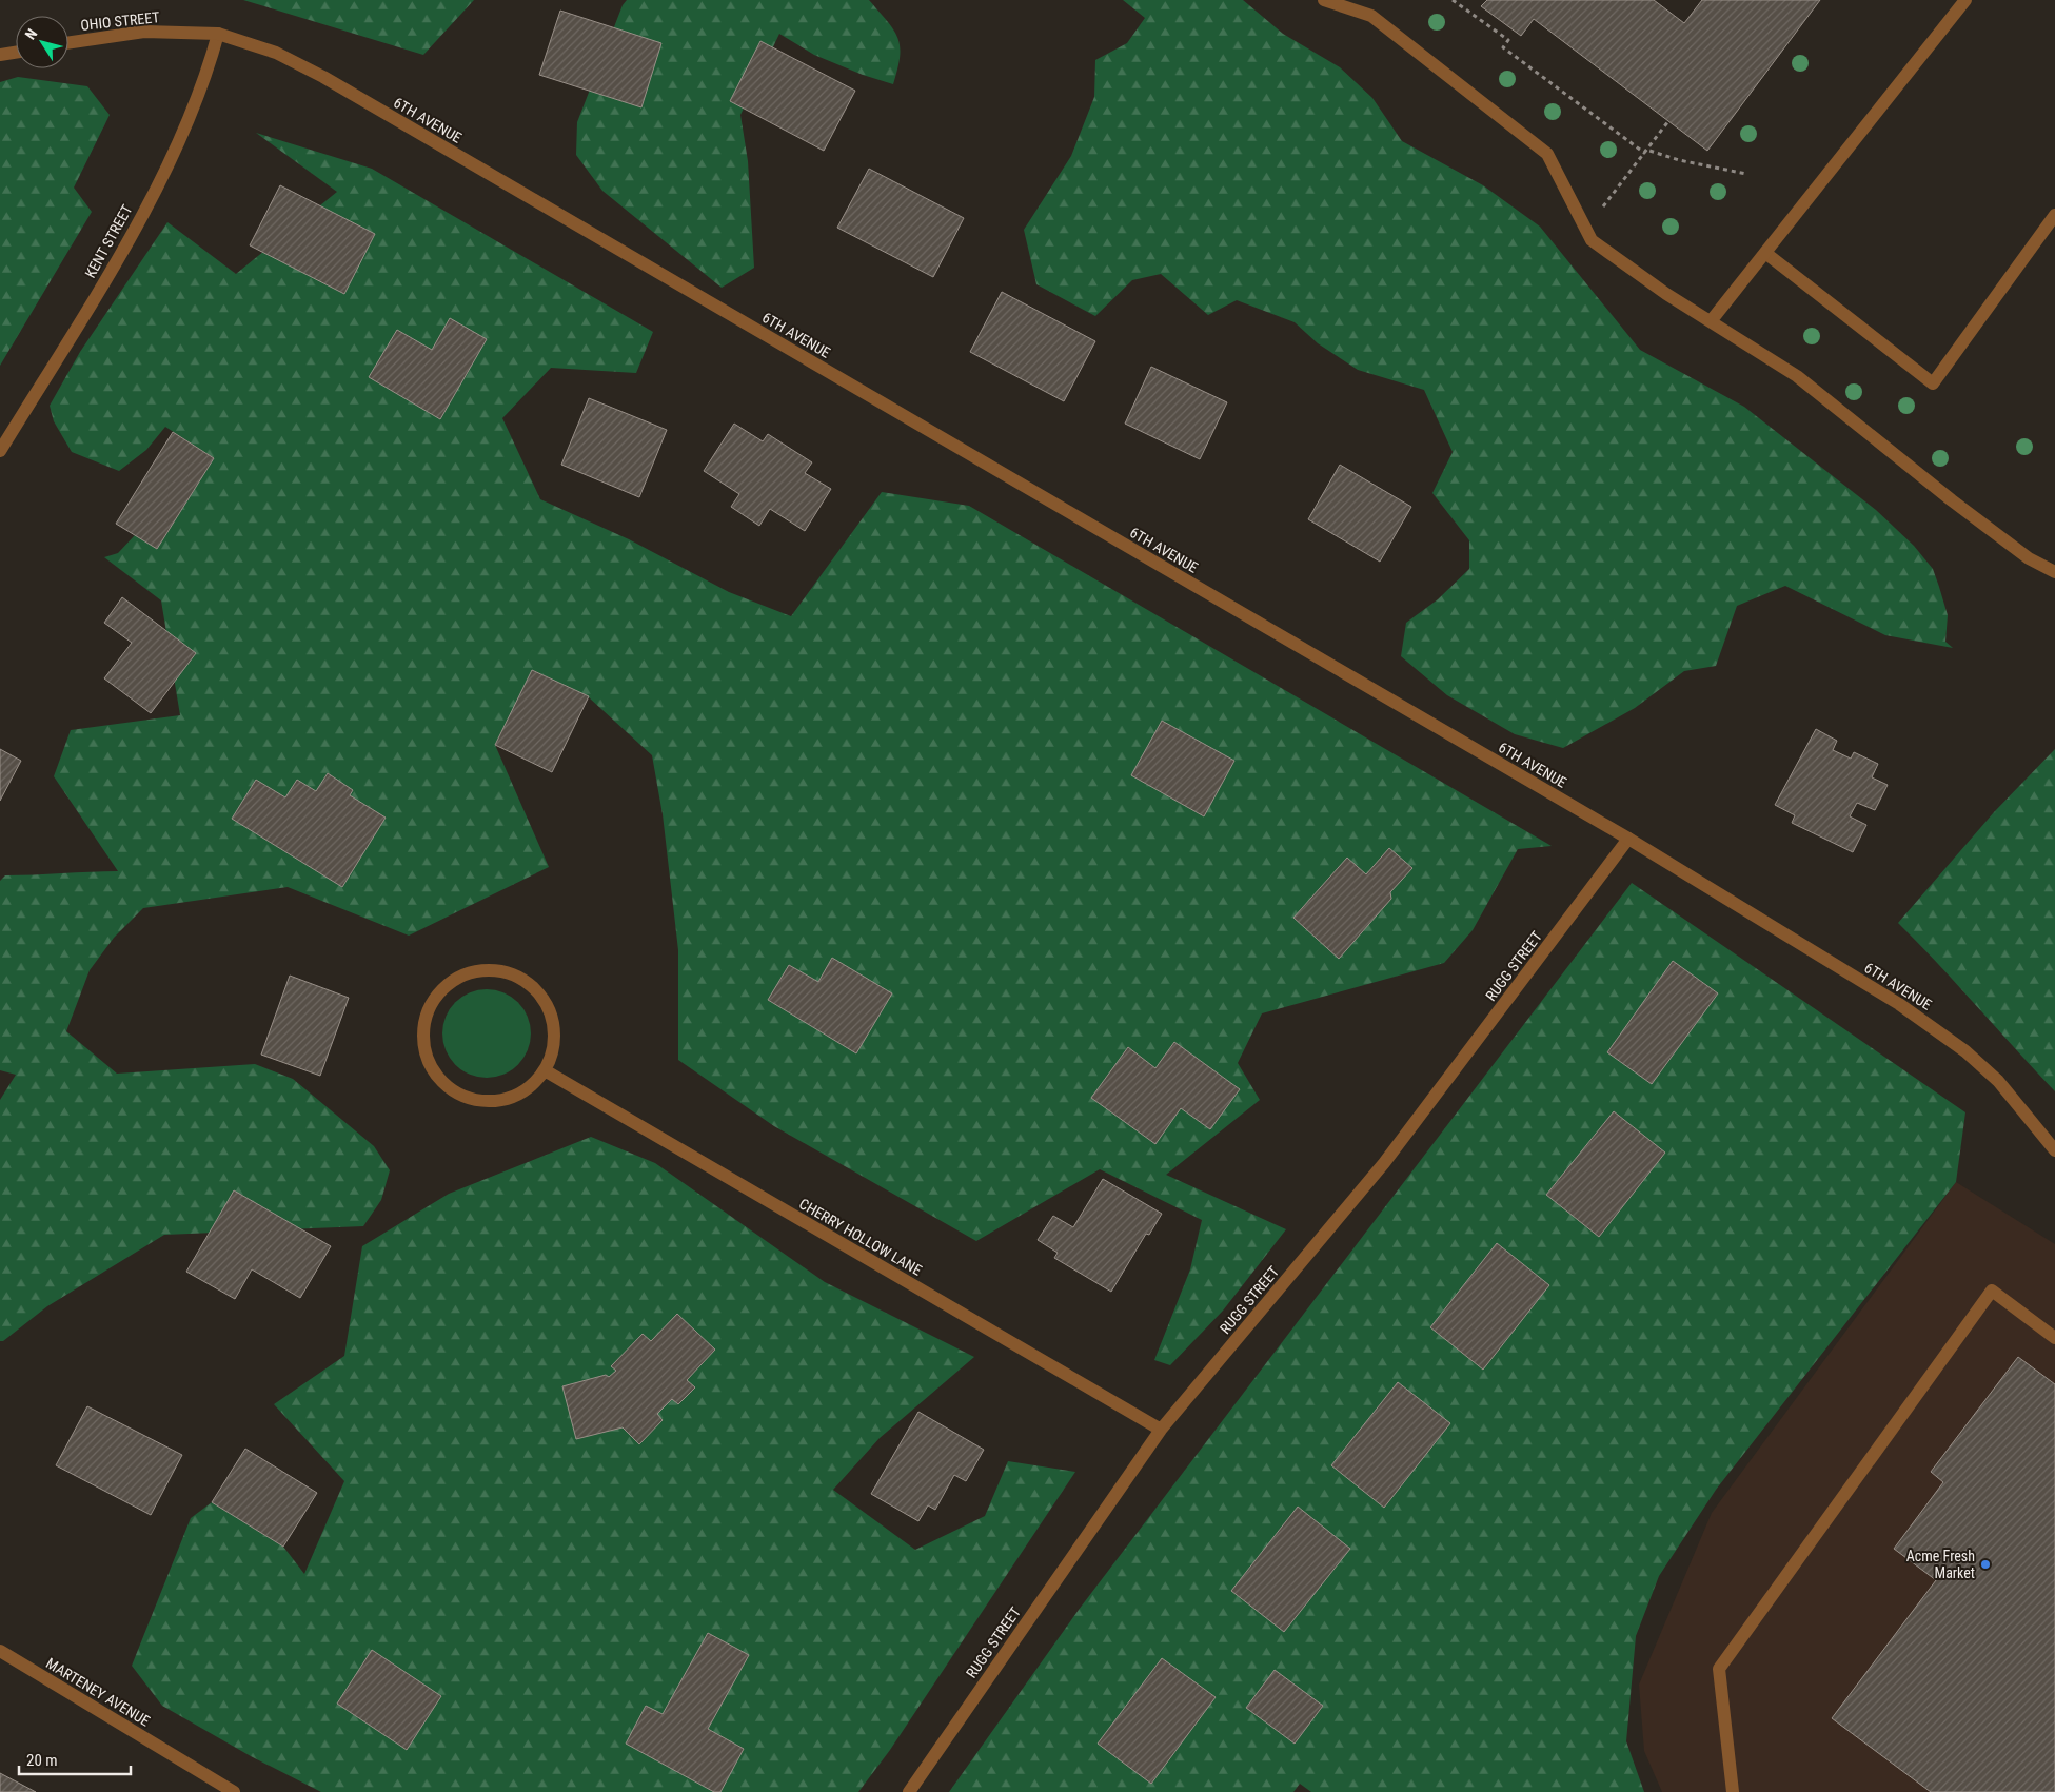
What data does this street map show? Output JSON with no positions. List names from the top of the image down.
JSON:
{
  "streets": {
    "street": [
      "OHIO STREET",
      "6TH AVENUE",
      "KENT STREET",
      "RUGG STREET",
      "CHERRY HOLLOW LANE",
      "MARTENEY AVENUE"
    ]
  },
  "crossings": [
    ["OHIO STREET", "6TH AVENUE"],
    ["OHIO STREET", "KENT STREET"],
    ["6TH AVENUE", "KENT STREET"],
    ["6TH AVENUE", "RUGG STREET"],
    ["RUGG STREET", "CHERRY HOLLOW LANE"]
  ],
  "places": ["Acme Fresh Market"],
  "scale_bar": "20 m",
  "north": "top left"
}
